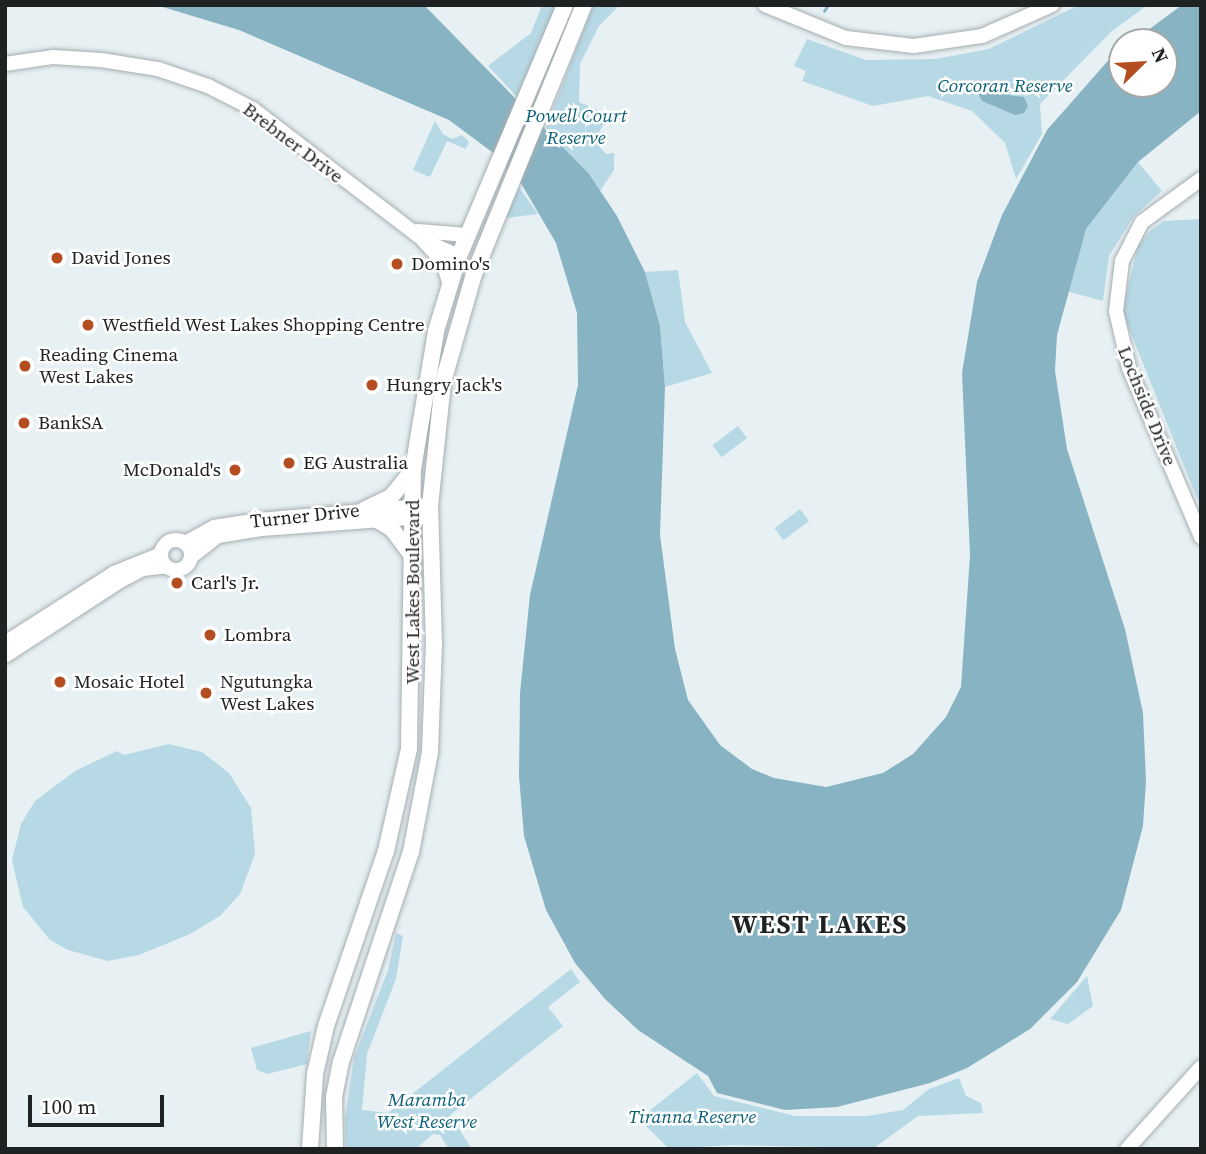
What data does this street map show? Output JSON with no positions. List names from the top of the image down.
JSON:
{
  "streets": {
    "main road": ["West Lakes Boulevard"],
    "street": ["Brebner Drive", "Lochside Drive", "Turner Drive"]
  },
  "crossings": [
    ["Brebner Drive", "West Lakes Boulevard"],
    ["Turner Drive", "West Lakes Boulevard"]
  ],
  "districts": ["WEST LAKES"],
  "parks": [
    "Corcoran Reserve",
    "Powell Court Reserve",
    "Maramba West Reserve",
    "Tiranna Reserve"
  ],
  "places": [
    "David Jones",
    "Domino's",
    "Westfield West Lakes Shopping Centre",
    "Reading Cinema West Lakes",
    "Hungry Jack's",
    "BankSA",
    "EG Australia",
    "McDonald's",
    "Carl's Jr.",
    "Lombra",
    "Mosaic Hotel",
    "Ngutungka West Lakes"
  ],
  "scale_bar": "100 m",
  "north": "top right"
}
